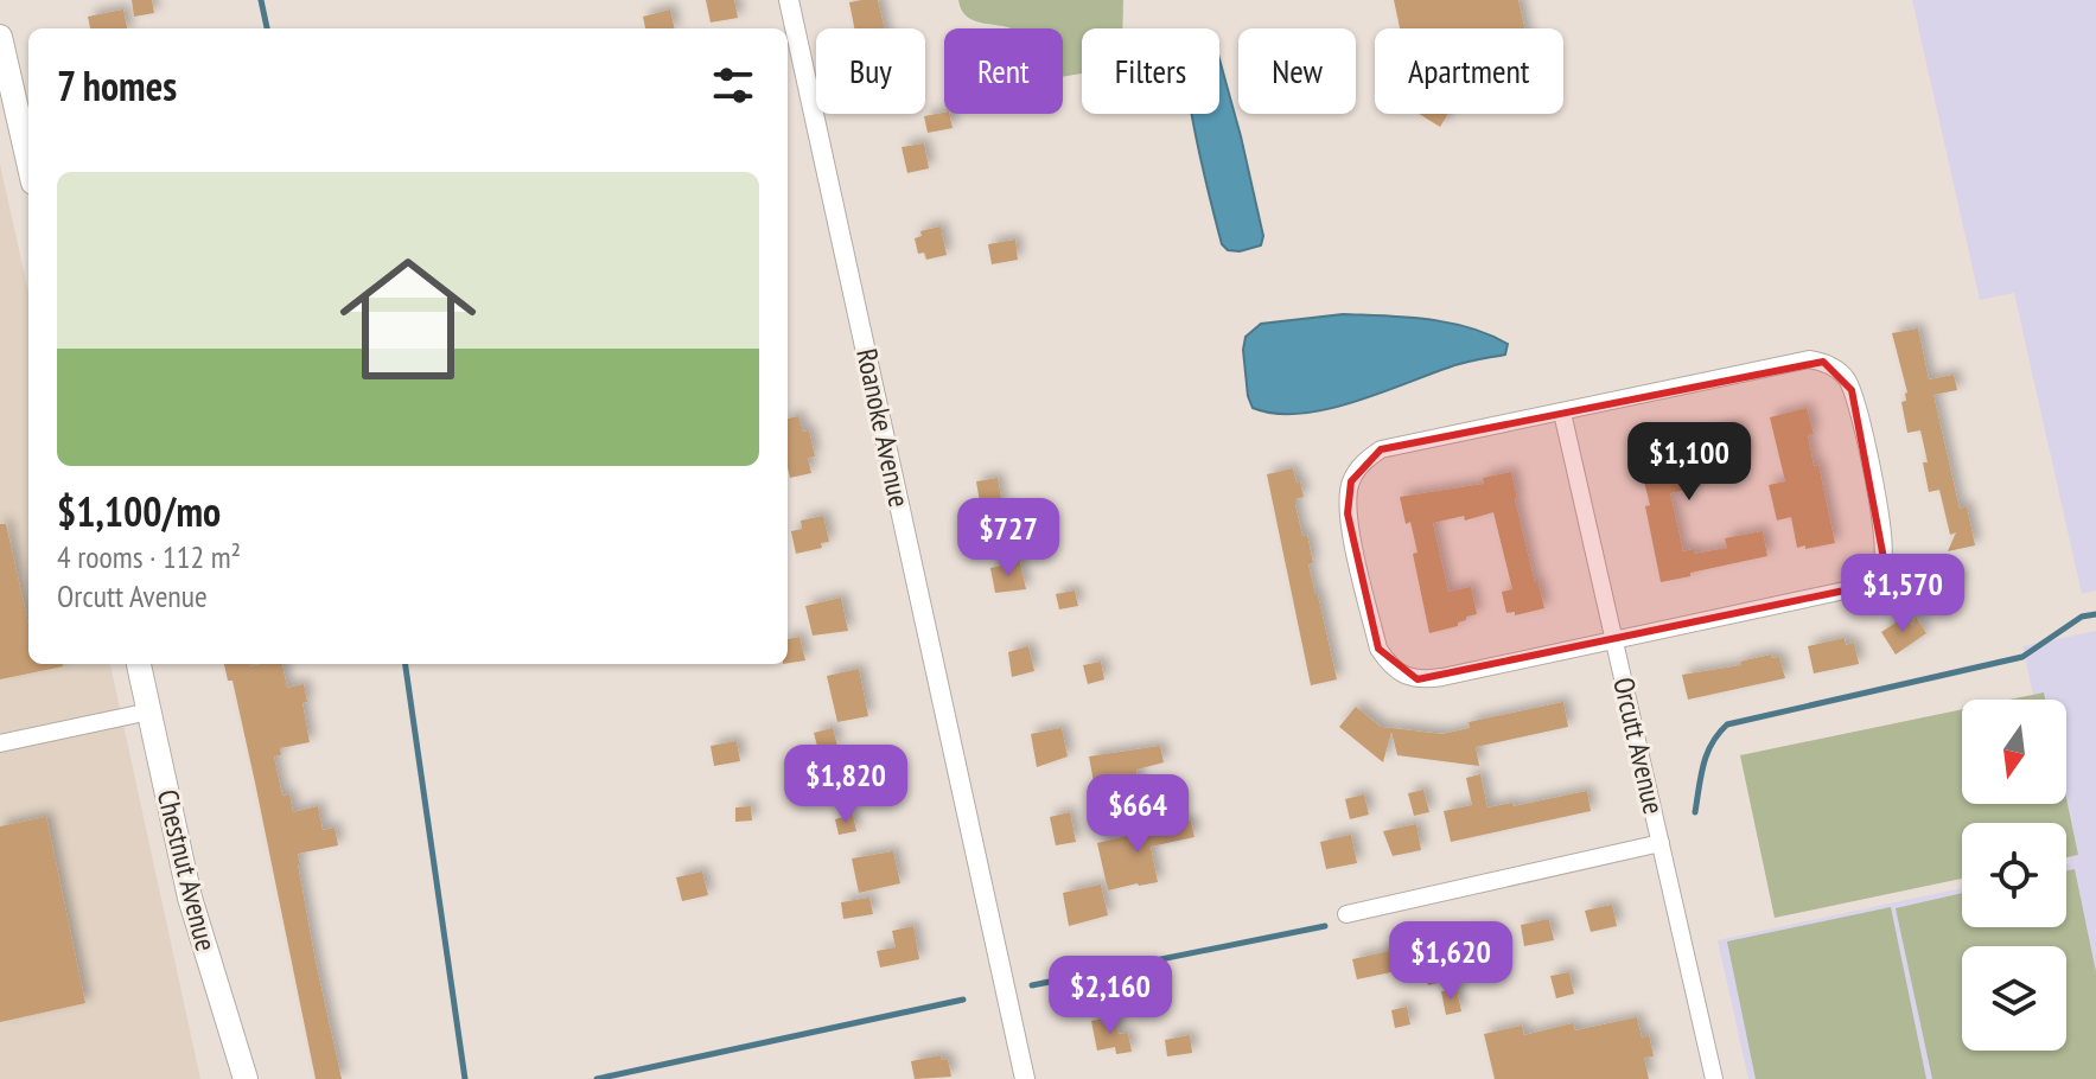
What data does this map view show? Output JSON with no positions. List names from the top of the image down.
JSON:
{
  "streets": {
    "main road": ["Chestnut Avenue"],
    "street": ["Roanoke Avenue", "Orcutt Avenue"]
  },
  "north": "bottom",
  "page": {
    "chip": [
      "Buy",
      "Rent",
      "Filters",
      "New",
      "Apartment"
    ],
    "heading": "7 homes",
    "list": [
      {
        "name": "$1,100/mo",
        "note": "4 rooms · 112 m² · Orcutt Avenue"
      }
    ],
    "price": [
      "$1,100",
      "$727",
      "$1,570",
      "$1,820",
      "$664",
      "$1,620",
      "$2,160"
    ]
  }
}
